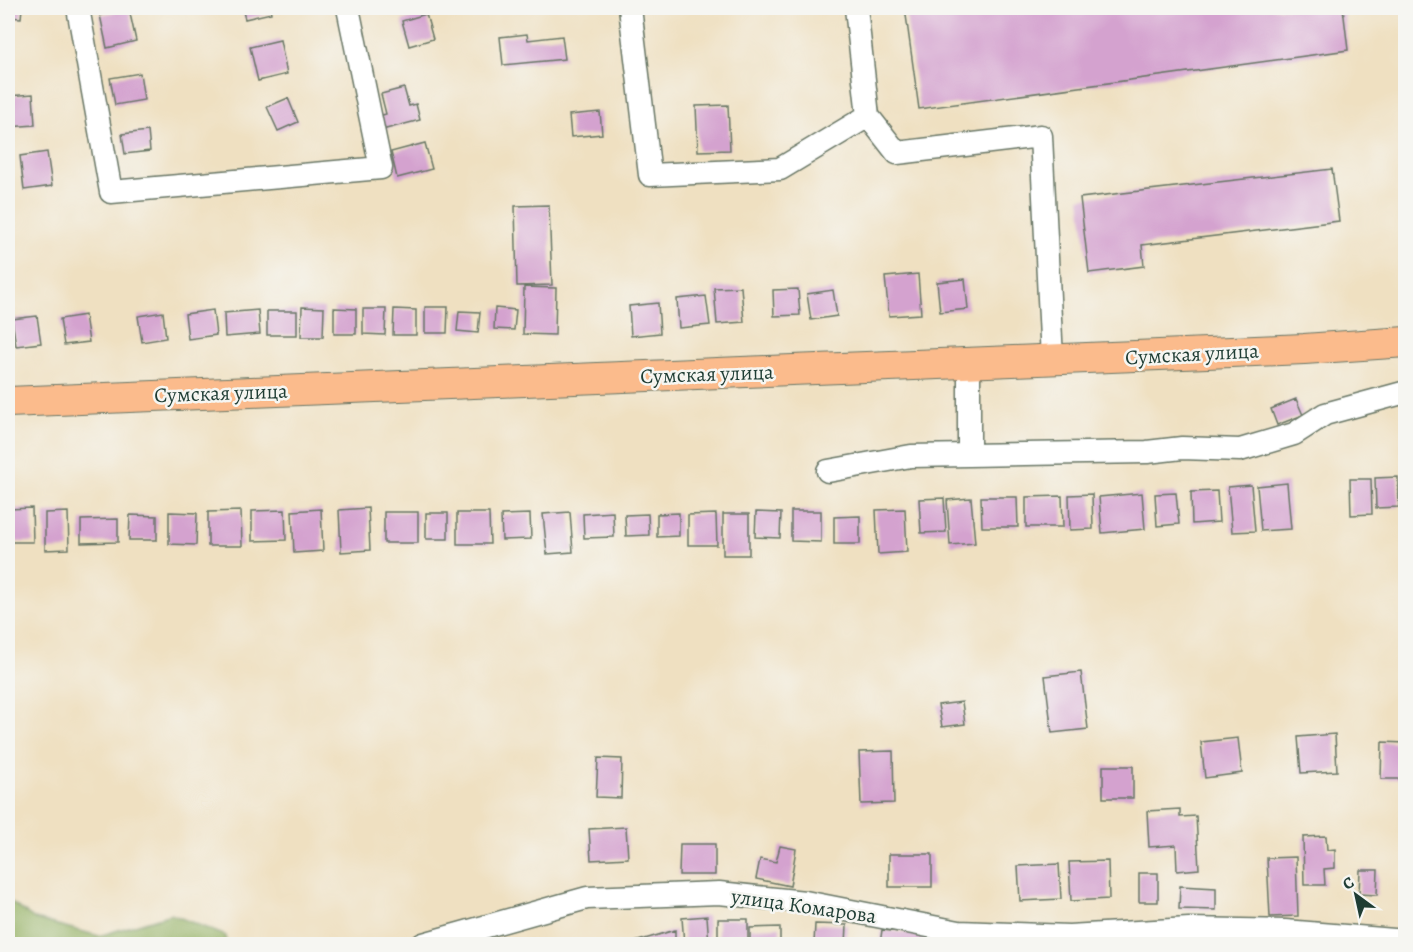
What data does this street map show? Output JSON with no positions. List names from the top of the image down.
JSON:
{
  "streets": {
    "main road": ["Сумская улица"],
    "street": ["улица Комарова"]
  },
  "north": "top left"
}
